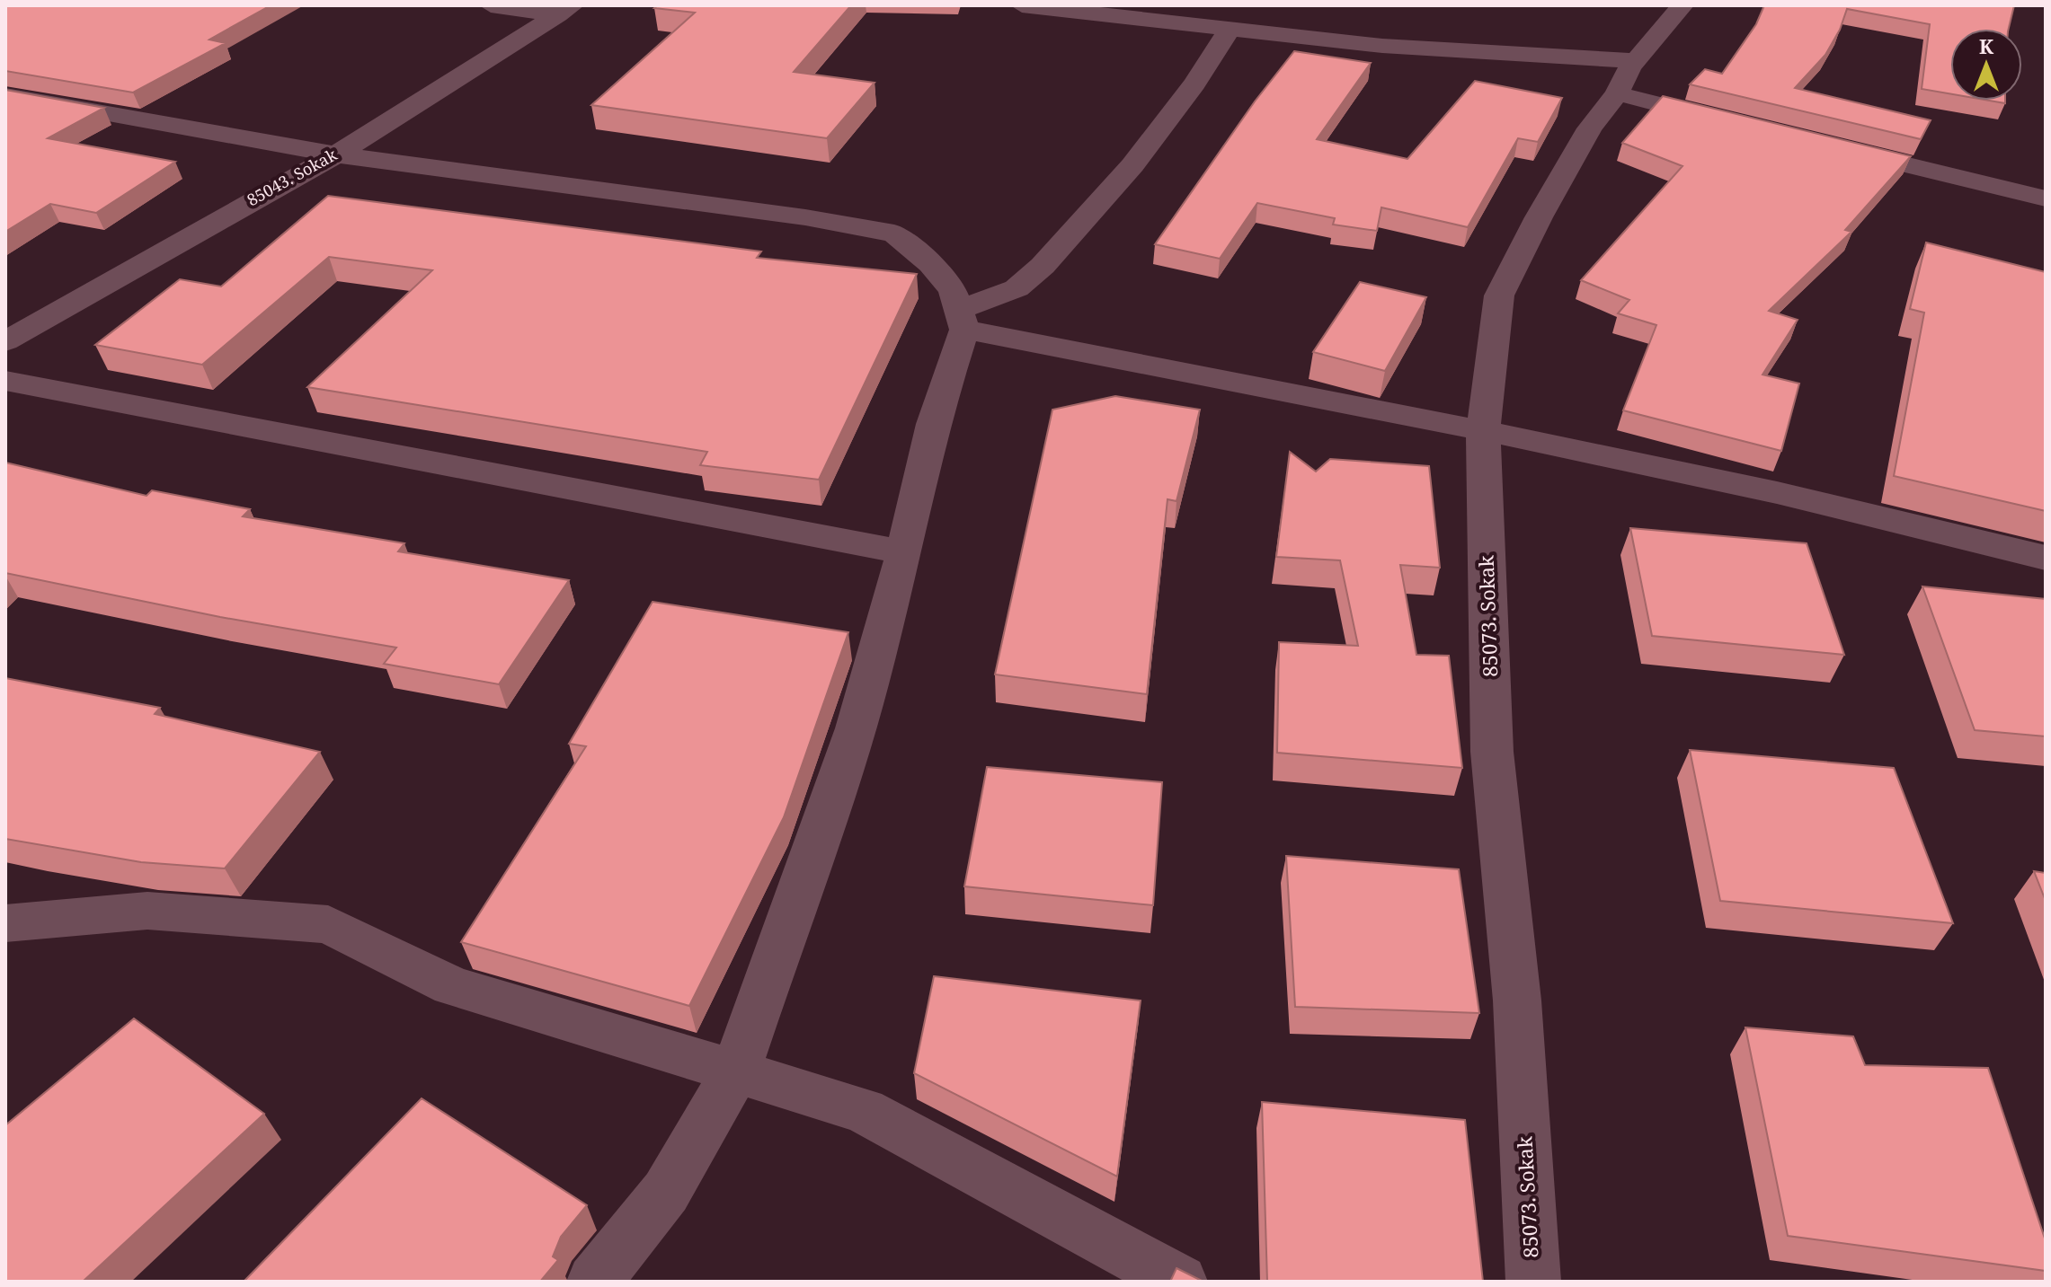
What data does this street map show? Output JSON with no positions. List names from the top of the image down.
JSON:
{
  "streets": {
    "street": ["85043. Sokak", "85073. Sokak"]
  },
  "north": "top"
}
